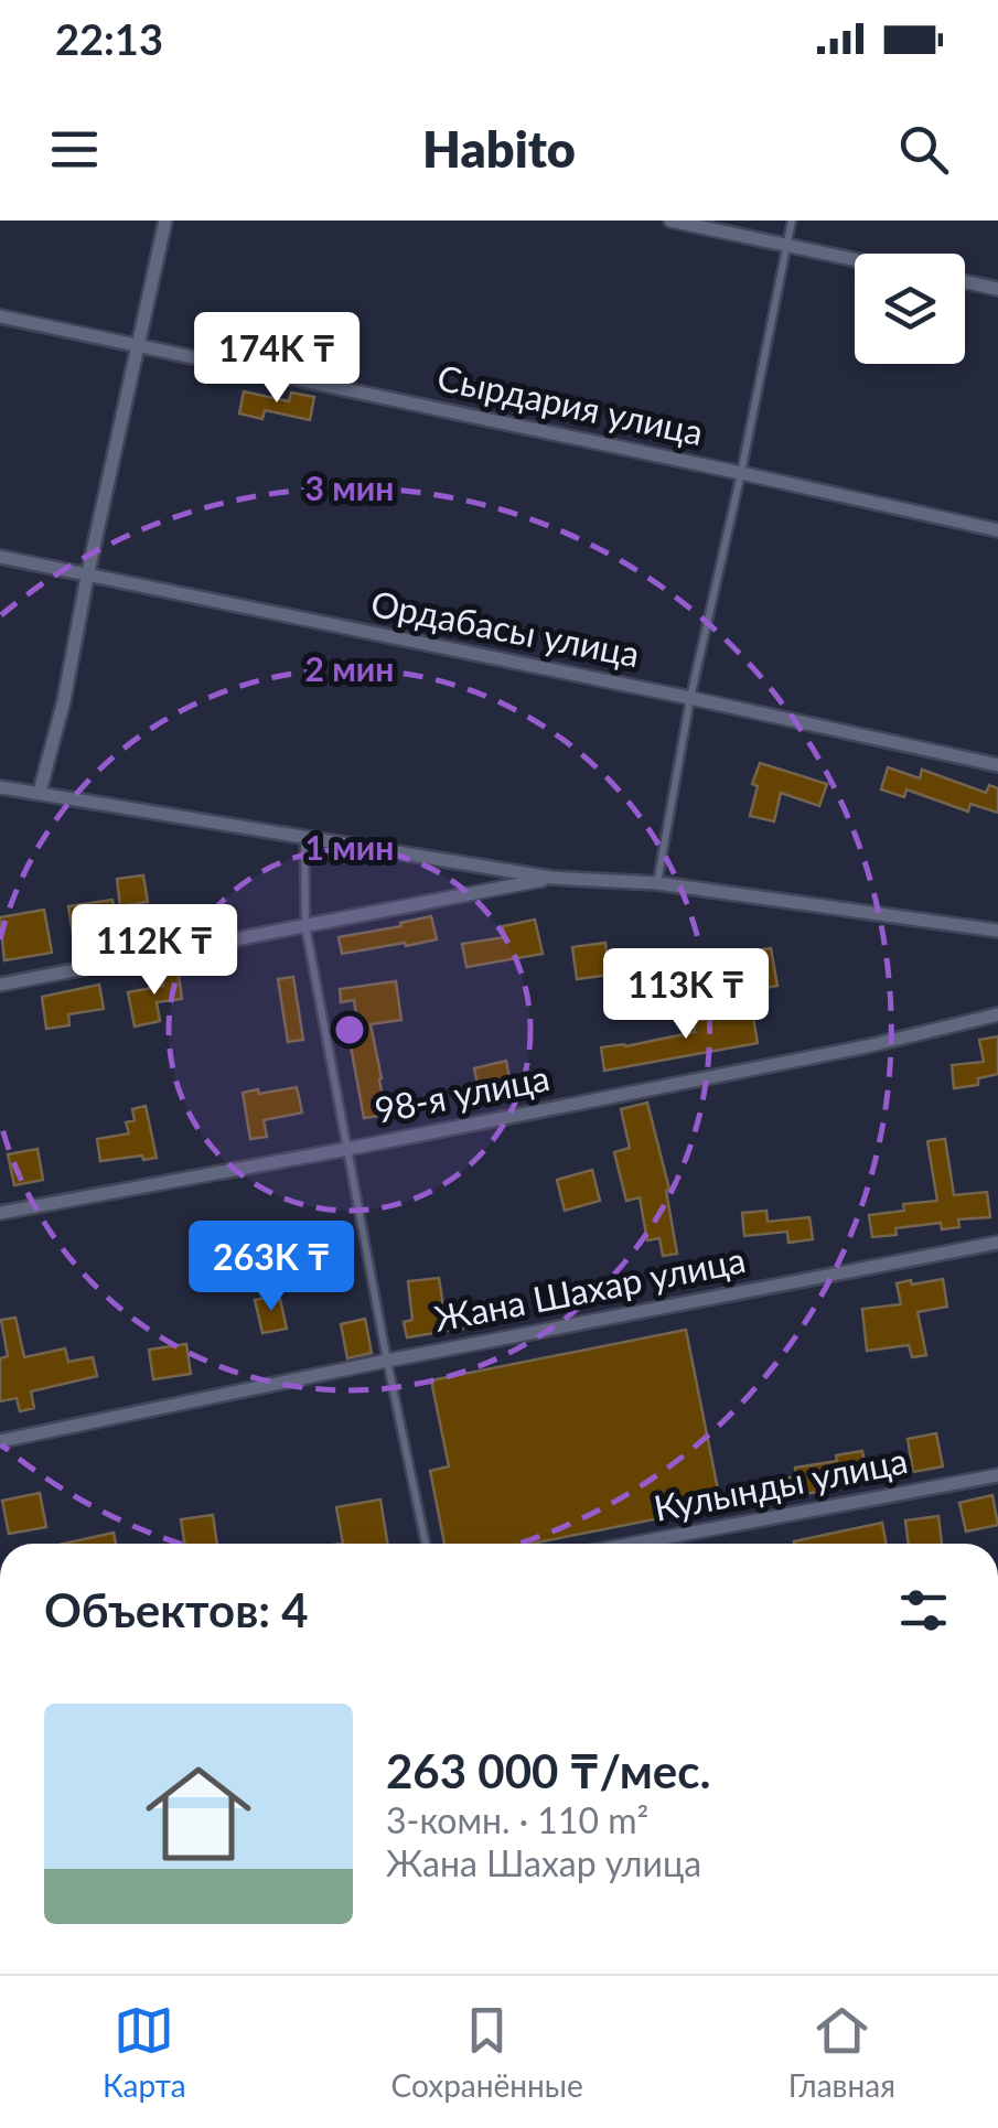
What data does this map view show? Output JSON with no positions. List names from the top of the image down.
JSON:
{
  "streets": {
    "street": [
      "Сырдария улица",
      "Ордабасы улица",
      "98-я улица",
      "Жана Шахар улица",
      "Кулынды улица"
    ]
  },
  "page": {
    "status": "22:13",
    "header": "Habito",
    "price": [
      "174K ₸",
      "112K ₸",
      "113K ₸",
      "263K ₸"
    ],
    "heading": "Объектов: 4",
    "list": [
      {
        "name": "263 000 ₸/мес.",
        "note": "3-комн. · 110 m² · Жана Шахар улица"
      }
    ],
    "tabs": ["Карта", "Сохранённые", "Главная"]
  },
  "rings": ["3 мин", "2 мин", "1 мин"]
}
